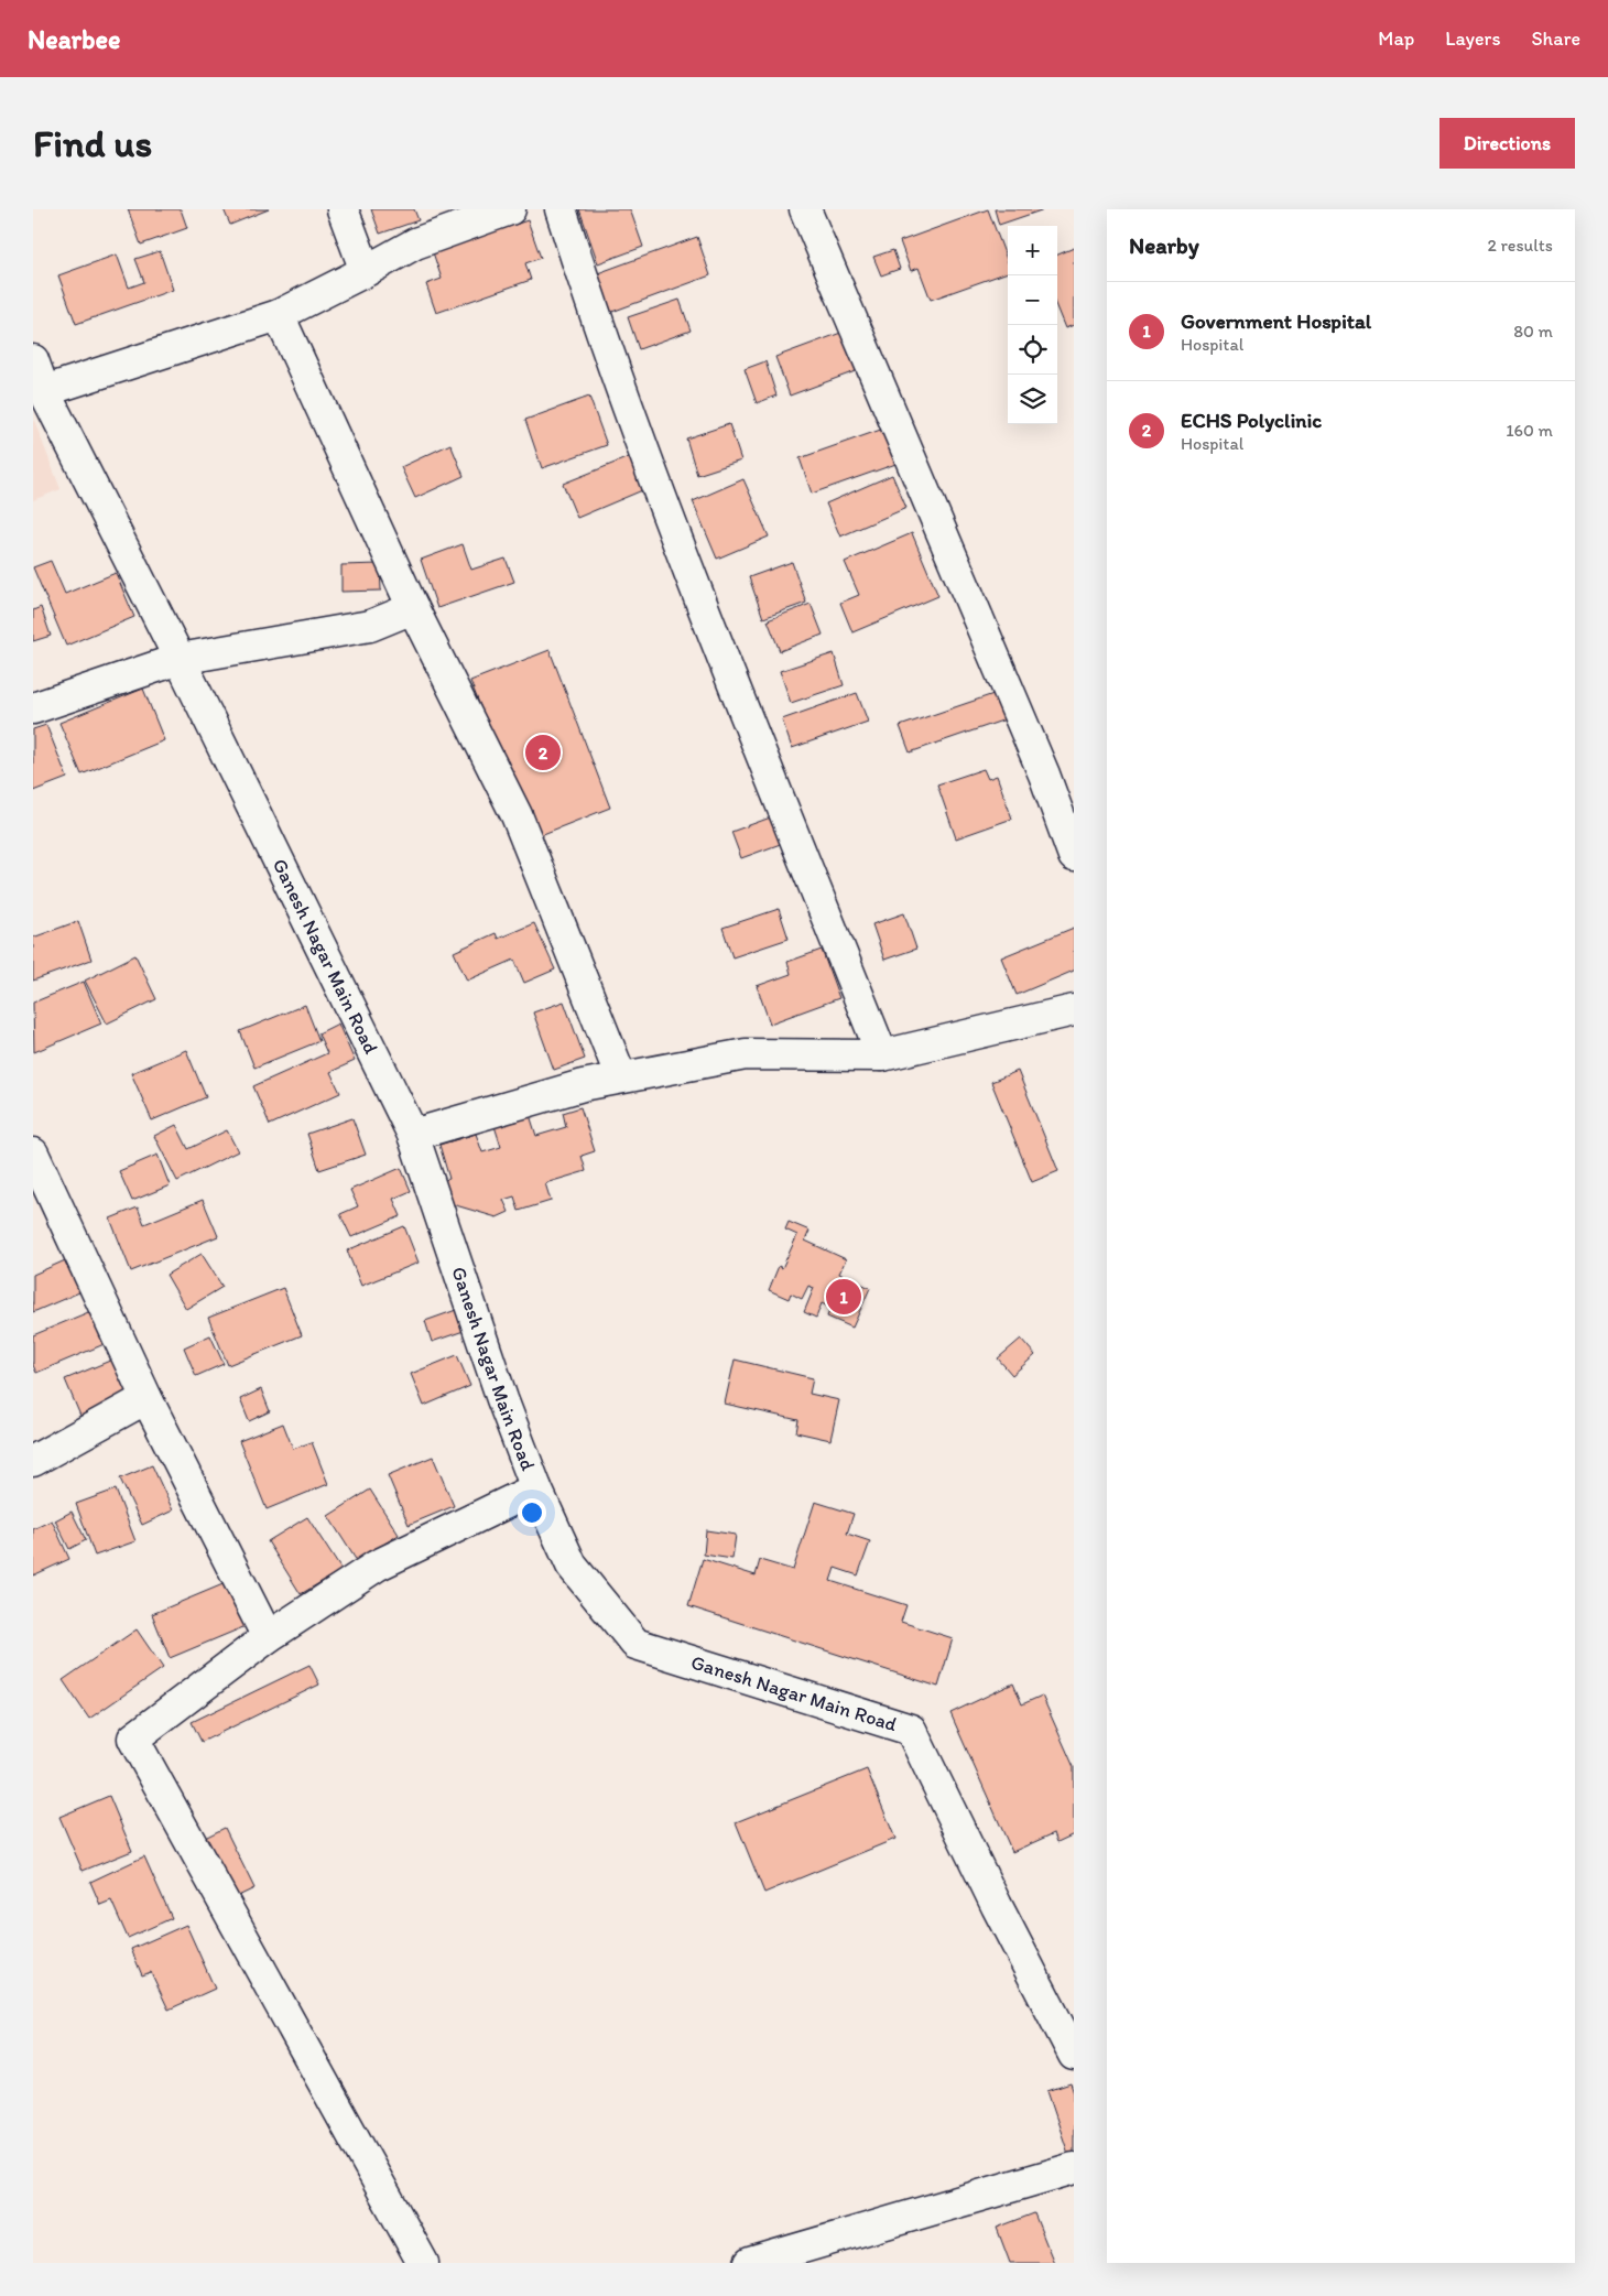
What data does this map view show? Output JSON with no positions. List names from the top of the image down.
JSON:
{
  "streets": {
    "street": ["Ganesh Nagar Main Road"]
  },
  "page": {
    "header": "Nearbee",
    "nav": ["Map", "Layers", "Share"],
    "buttons": "Directions",
    "title": "Find us",
    "heading": ["Nearby", "2 results"],
    "map_buttons": ["+", "−"],
    "list": [
      {
        "mark": "1",
        "name": "Government Hospital",
        "note": "Hospital",
        "value": "80 m"
      },
      {
        "mark": "2",
        "name": "ECHS Polyclinic",
        "note": "Hospital",
        "value": "160 m"
      }
    ],
    "pins": ["2", "1"]
  }
}
